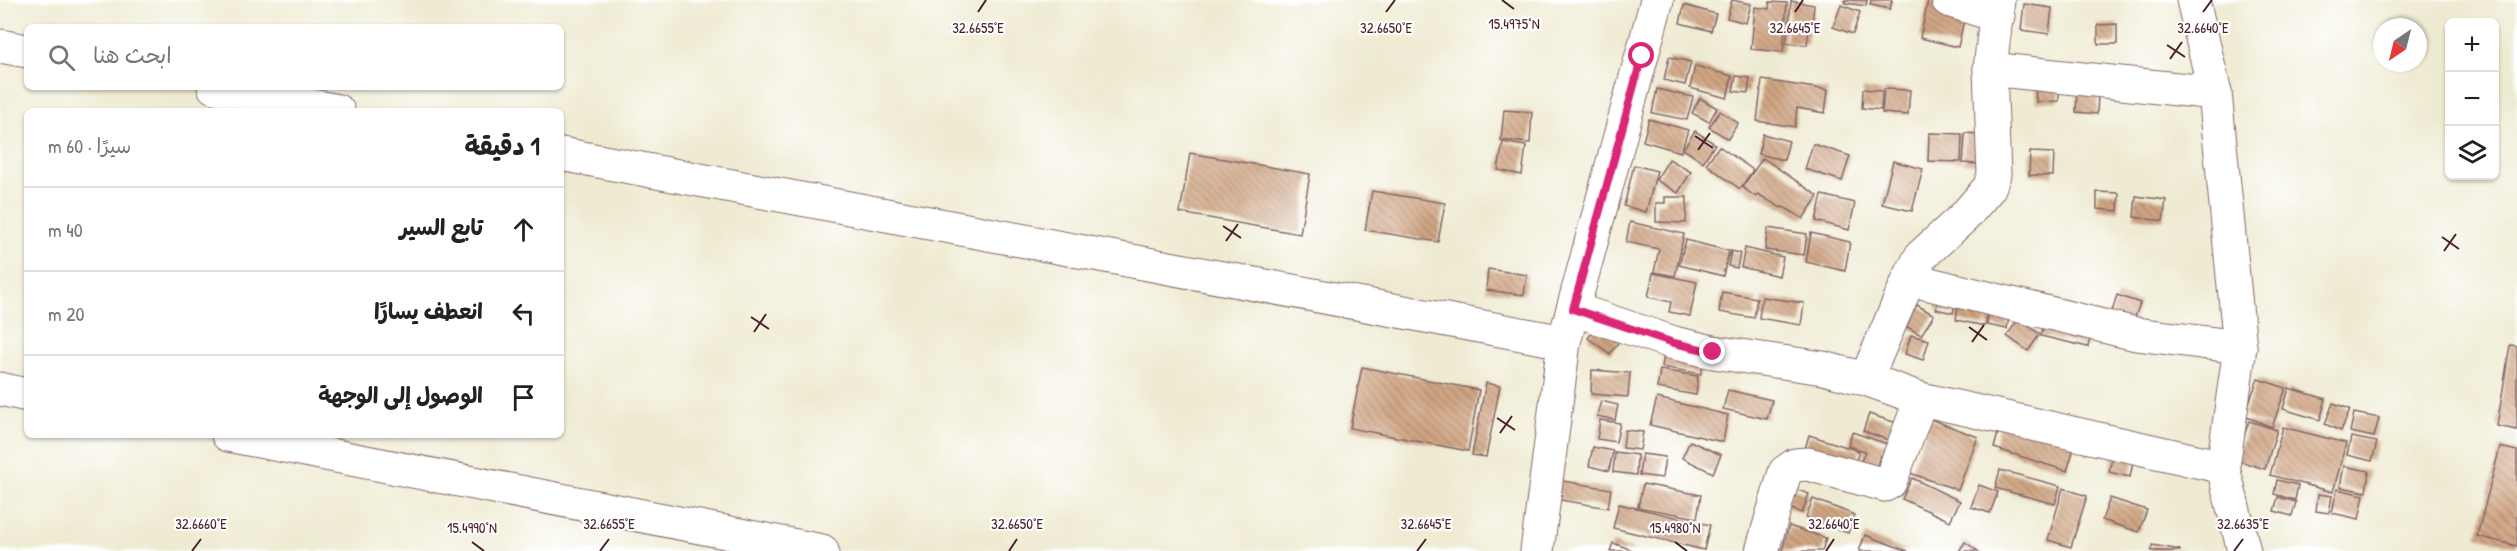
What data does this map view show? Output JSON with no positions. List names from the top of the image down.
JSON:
{
  "north": "bottom left",
  "page": {
    "map_buttons": ["+", "−"],
    "search": "ابحث هنا",
    "heading": ["1 دقيقة", "سيرًا · 60 m"],
    "list": [
      ["تابع السير", "40 m"],
      ["انعطف يسارًا", "20 m"],
      "الوصول إلى الوجهة"
    ]
  },
  "coordinates": [
    "15.4975°N",
    "32.6655°E",
    "32.6650°E",
    "32.6645°E",
    "32.6640°E",
    "32.6660°E",
    "32.6635°E",
    "15.4990°N",
    "15.4980°N"
  ]
}
